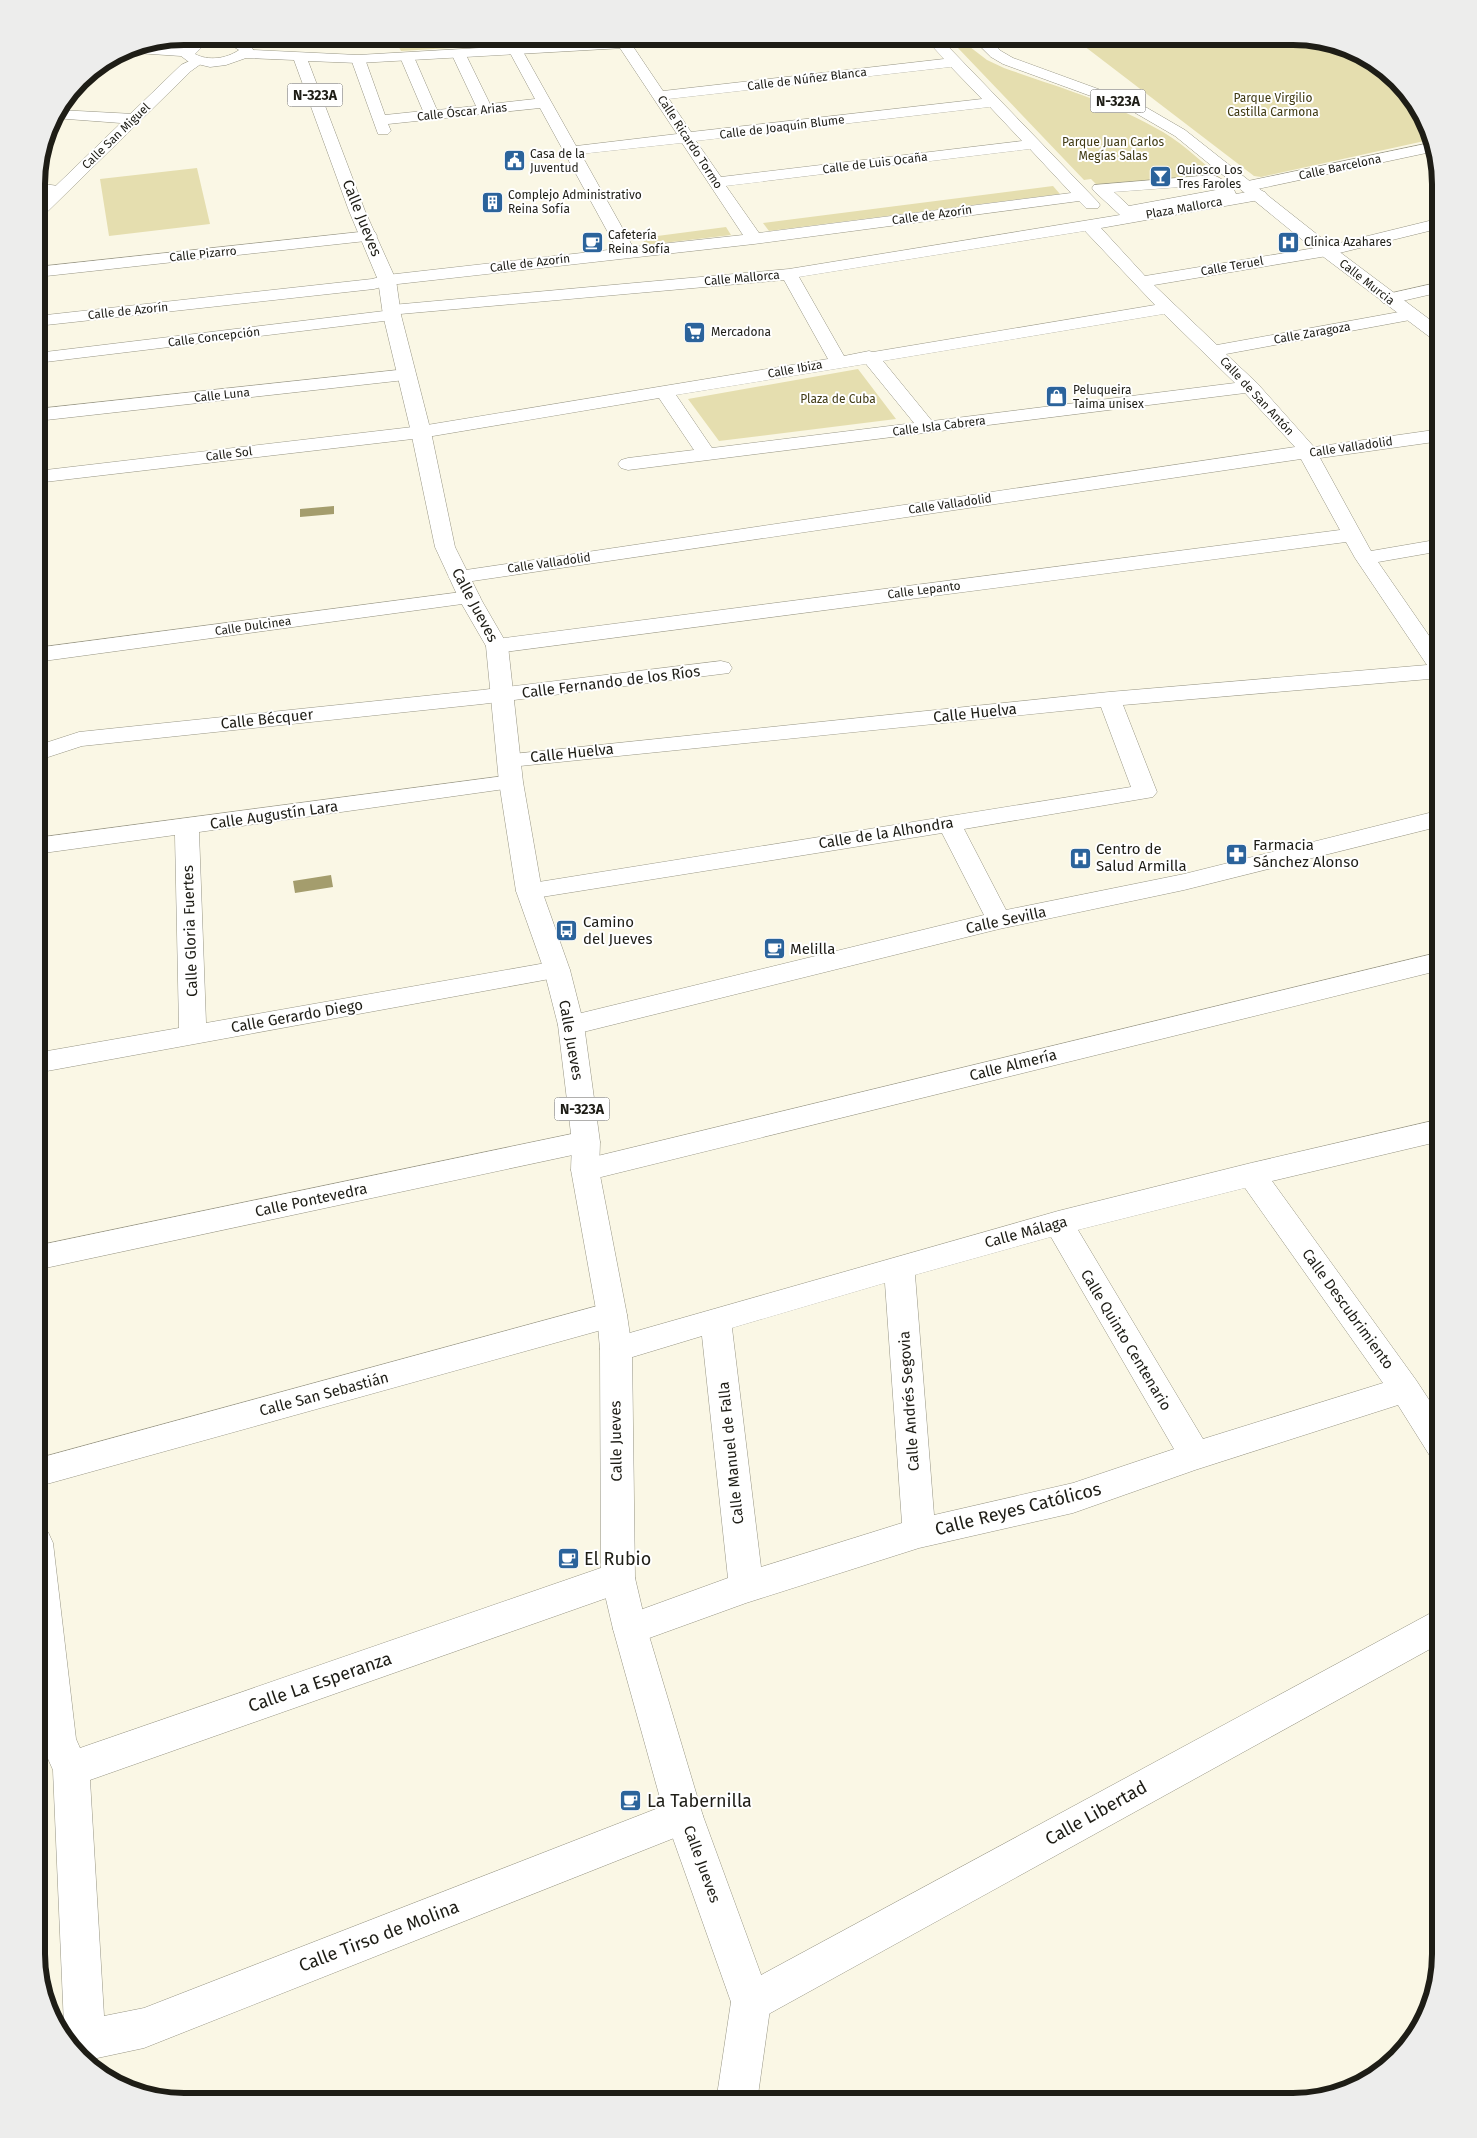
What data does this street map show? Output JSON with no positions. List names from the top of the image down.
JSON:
{
  "streets": {
    "street": [
      "Calle de Núñez Blanca",
      "N-323A",
      "Calle Óscar Arias",
      "Calle de Joaquín Blume",
      "Calle San Miguel",
      "Calle Ricardo Tormo",
      "Calle de Luis Ocaña",
      "Calle Barcelona",
      "Plaza Mallorca",
      "Calle de Azorín",
      "Calle Jueves",
      "Calle Pizarro",
      "Calle Teruel",
      "Calle Mallorca",
      "Calle Murcia",
      "Calle Zaragoza",
      "Calle Concepción",
      "Calle Ibiza",
      "Calle Luna",
      "Calle de San Antón",
      "Calle Isla Cabrera",
      "Calle Valladolid",
      "Calle Sol",
      "Calle Lepanto",
      "Calle Dulcinea",
      "Calle Fernando de los Ríos",
      "Calle Huelva",
      "Calle Bécquer",
      "Calle Augustín Lara",
      "Calle de la Alhondra",
      "Calle Sevilla",
      "Calle Gloria Fuertes",
      "Calle Gerardo Diego",
      "Calle Almería",
      "Calle Pontevedra",
      "Calle Málaga",
      "Calle Descubrimiento",
      "Calle Quinto Centenario",
      "Calle San Sebastián",
      "Calle Andrés Segovia",
      "Calle Manuel de Falla",
      "Calle Reyes Católicos",
      "Calle La Esperanza",
      "Calle Libertad",
      "Calle Tirso de Molina"
    ]
  },
  "crossings": [
    ["Calle de Núñez Blanca", "Calle Ricardo Tormo"],
    ["N-323A", "Calle Barcelona"],
    ["N-323A", "Plaza Mallorca"],
    ["N-323A", "Calle Murcia"],
    ["Calle de Joaquín Blume", "Calle Ricardo Tormo"],
    ["Calle Ricardo Tormo", "Calle de Luis Ocaña"],
    ["Calle Ricardo Tormo", "Calle de Azorín"],
    ["Calle Barcelona", "Plaza Mallorca"],
    ["Calle Barcelona", "Calle Murcia"],
    ["Plaza Mallorca", "Calle Mallorca"],
    ["Plaza Mallorca", "Calle Murcia"],
    ["Plaza Mallorca", "Calle de San Antón"],
    ["Calle de Azorín", "Calle Jueves"],
    ["Calle Jueves", "Calle Pizarro"],
    ["Calle Jueves", "Calle Mallorca"],
    ["Calle Jueves", "Calle Concepción"],
    ["Calle Jueves", "Calle Ibiza"],
    ["Calle Jueves", "Calle Luna"],
    ["Calle Jueves", "Calle Valladolid"],
    ["Calle Jueves", "Calle Sol"],
    ["Calle Jueves", "Calle Lepanto"],
    ["Calle Jueves", "Calle Dulcinea"],
    ["Calle Jueves", "Calle Fernando de los Ríos"],
    ["Calle Jueves", "Calle Huelva"],
    ["Calle Jueves", "Calle Bécquer"],
    ["Calle Jueves", "Calle Augustín Lara"],
    ["Calle Jueves", "Calle de la Alhondra"],
    ["Calle Jueves", "Calle Sevilla"],
    ["Calle Jueves", "Calle Gerardo Diego"],
    ["Calle Jueves", "Calle Almería"],
    ["Calle Jueves", "Calle Pontevedra"],
    ["Calle Jueves", "Calle Málaga"],
    ["Calle Jueves", "Calle San Sebastián"],
    ["Calle Jueves", "Calle Reyes Católicos"],
    ["Calle Jueves", "Calle La Esperanza"],
    ["Calle Jueves", "Calle Libertad"],
    ["Calle Jueves", "Calle Tirso de Molina"],
    ["Calle Teruel", "Calle Murcia"],
    ["Calle Teruel", "Calle de San Antón"],
    ["Calle Mallorca", "Calle Concepción"],
    ["Calle Mallorca", "Calle de San Antón"],
    ["Calle Murcia", "Calle Zaragoza"],
    ["Calle Zaragoza", "Calle de San Antón"],
    ["Calle Ibiza", "Calle de San Antón"],
    ["Calle Ibiza", "Calle Sol"],
    ["Calle de San Antón", "Calle Isla Cabrera"],
    ["Calle de San Antón", "Calle Valladolid"],
    ["Calle de San Antón", "Calle Lepanto"],
    ["Calle Valladolid", "Calle Dulcinea"],
    ["Calle Fernando de los Ríos", "Calle Bécquer"],
    ["Calle Huelva", "Calle Augustín Lara"],
    ["Calle Huelva", "Calle de la Alhondra"],
    ["Calle Augustín Lara", "Calle Gloria Fuertes"],
    ["Calle Gloria Fuertes", "Calle Gerardo Diego"],
    ["Calle Almería", "Calle Pontevedra"],
    ["Calle Málaga", "Calle Descubrimiento"],
    ["Calle Málaga", "Calle Quinto Centenario"],
    ["Calle Málaga", "Calle Andrés Segovia"],
    ["Calle Málaga", "Calle Manuel de Falla"],
    ["Calle Descubrimiento", "Calle Reyes Católicos"],
    ["Calle Quinto Centenario", "Calle Reyes Católicos"],
    ["Calle Andrés Segovia", "Calle Reyes Católicos"],
    ["Calle Manuel de Falla", "Calle Reyes Católicos"]
  ],
  "parks": ["Parque Virgilio Castilla Carmona", "Parque Juan Carlos Megías Salas", "Plaza de Cuba"],
  "places": {
    "public building": ["Casa de la Juventud"],
    "bar": ["Quiosco Los Tres Faroles"],
    "building": ["Complejo Administrativo Reina Sofía"],
    "cafe": [
      "Cafetería Reina Sofía",
      "Melilla",
      "El Rubio",
      "La Tabernilla"
    ],
    "hospital": ["Clínica Azahares", "Centro de Salud Armilla"],
    "supermarket": ["Mercadona"],
    "shop": ["Peluqueira Taima unisex"],
    "pharmacy": ["Farmacia Sánchez Alonso"],
    "bus stop": ["Camino del Jueves"]
  }
}
